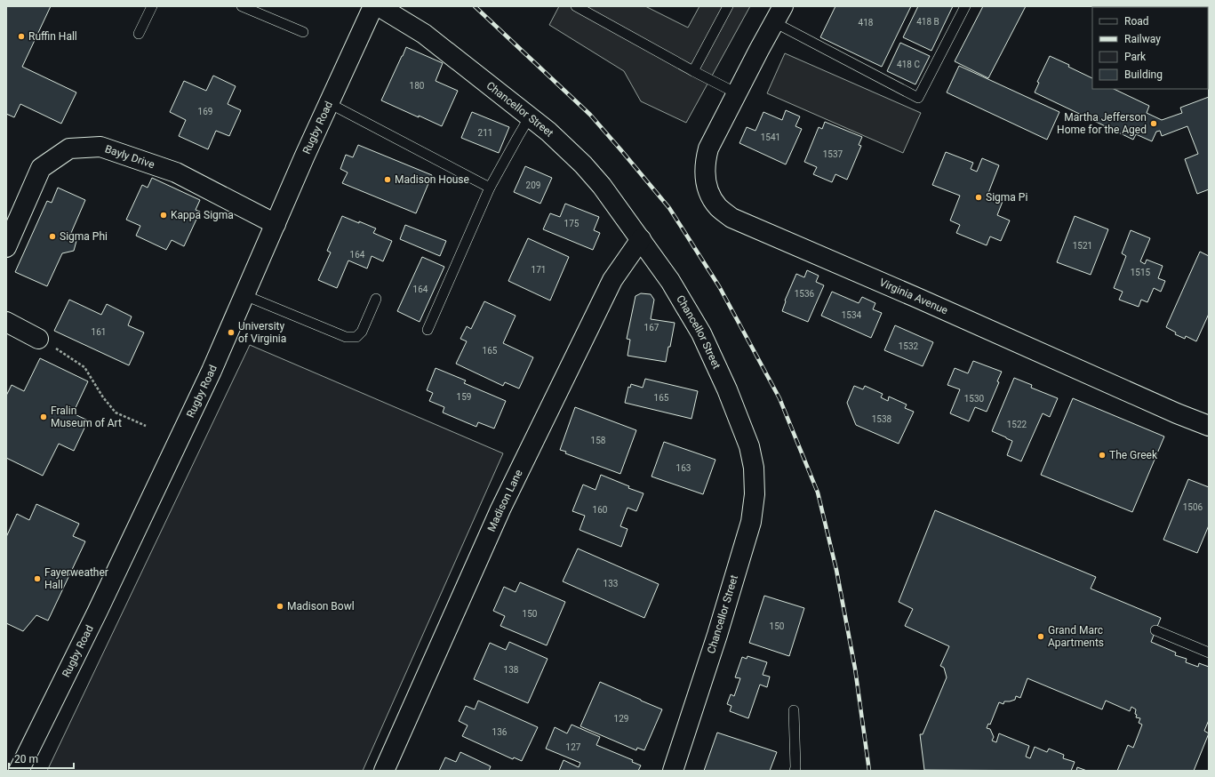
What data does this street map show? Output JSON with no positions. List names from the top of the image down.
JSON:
{
  "streets": {
    "street": [
      "Chancellor Street",
      "Rugby Road",
      "Bayly Drive",
      "Virginia Avenue",
      "Madison Lane"
    ]
  },
  "crossings": [
    ["Chancellor Street", "Madison Lane"],
    ["Rugby Road", "Bayly Drive"]
  ],
  "places": [
    "Ruffin Hall",
    "Martha Jefferson Home for the Aged",
    "Madison House",
    "Sigma Pi",
    "Kappa Sigma",
    "Sigma Phi",
    "University of Virginia",
    "Fralin Museum of Art",
    "The Greek",
    "Fayerweather Hall",
    "Madison Bowl",
    "Grand Marc Apartments"
  ],
  "house_numbers": [
    "418 B",
    "418",
    "418 C",
    "180",
    "169",
    "211",
    "1541",
    "1537",
    "209",
    "175",
    "1521",
    "164",
    "171",
    "1515",
    "164",
    "1536",
    "1534",
    "167",
    "161",
    "1532",
    "165",
    "159",
    "165",
    "1530",
    "1538",
    "1522",
    "158",
    "163",
    "1506",
    "160",
    "133",
    "150",
    "150",
    "138",
    "129",
    "136",
    "127"
  ],
  "legend": [
    "Road",
    "Railway",
    "Park",
    "Building"
  ],
  "scale_bar": "20 m"
}
